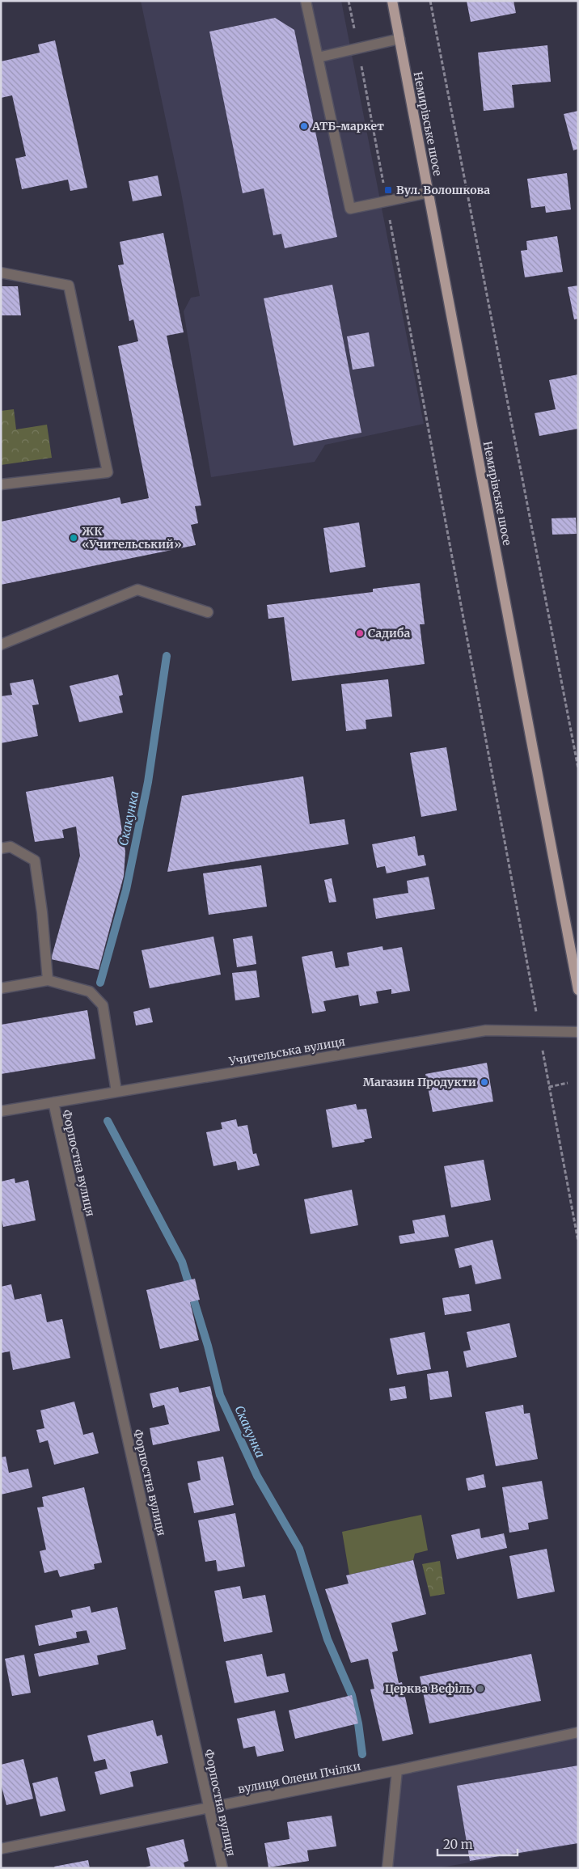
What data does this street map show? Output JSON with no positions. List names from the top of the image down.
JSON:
{
  "streets": {
    "main road": ["Немирівське шосе"],
    "street": ["Учительська вулиця", "Форпостна вулиця", "вулиця Олени Пчілки"]
  },
  "crossings": [
    ["Учительська вулиця", "Форпостна вулиця"],
    ["Форпостна вулиця", "вулиця Олени Пчілки"]
  ],
  "water": ["Скакунка"],
  "places": {
    "other": [
      "АТБ-маркет",
      "ЖК «Учительський»",
      "Садиба",
      "Магазин Продукти",
      "Церква Вефіль"
    ],
    "transit": ["Вул. Волошкова"]
  },
  "scale_bar": "20 m"
}
